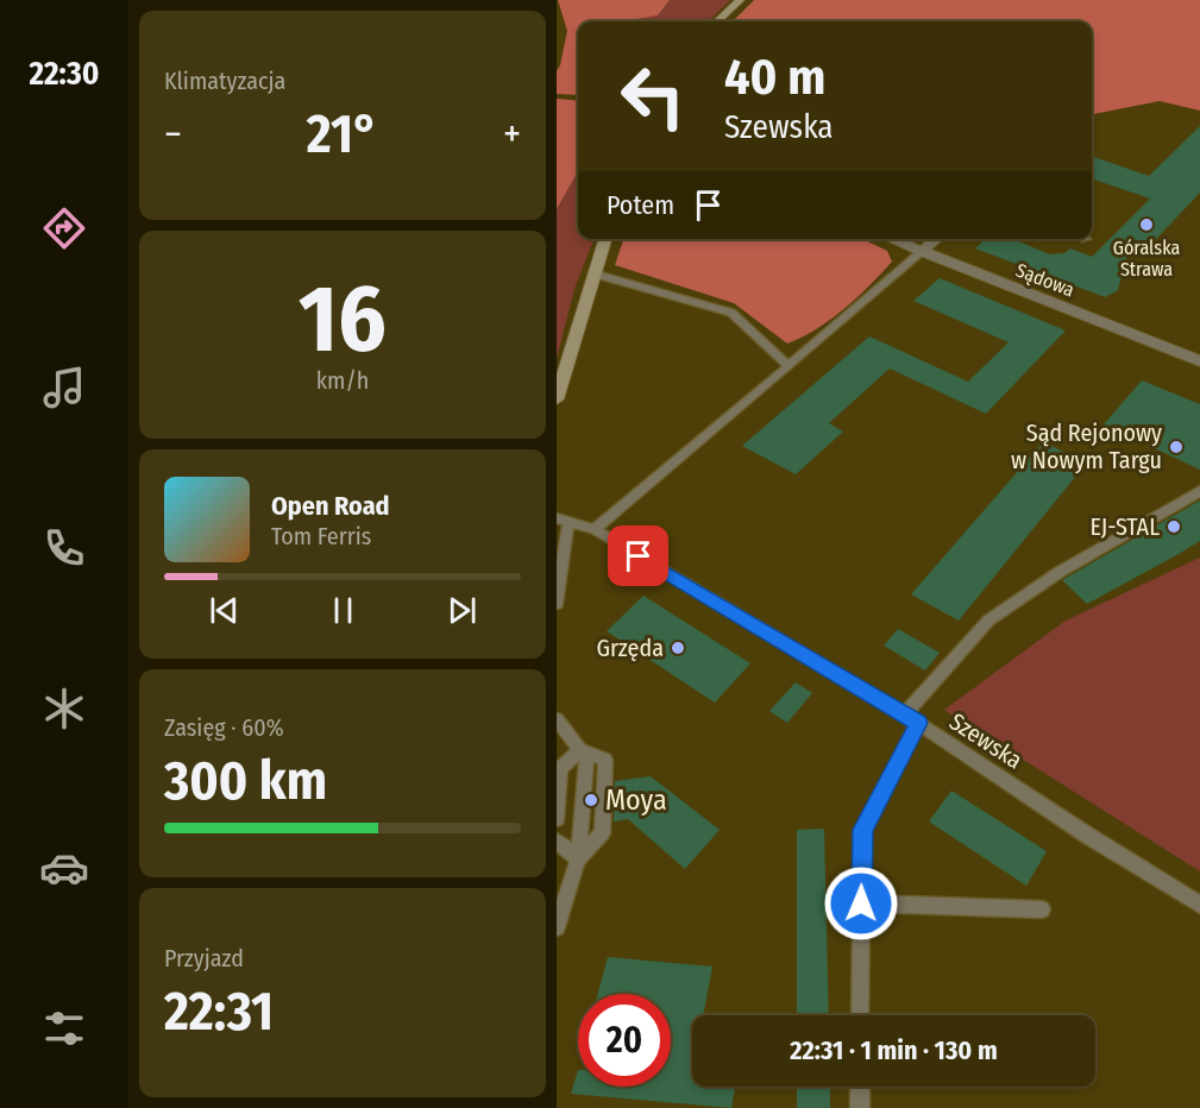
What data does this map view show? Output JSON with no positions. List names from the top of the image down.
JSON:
{
  "streets": {
    "street": ["Sądowa"],
    "lane": ["Szewska"]
  },
  "places": [
    "Góralska Strawa",
    "Sąd Rejonowy w Nowym Targu",
    "EJ-STAL",
    "Grzęda",
    "Moya"
  ],
  "page": {
    "tabs": "22:30",
    "tile": [
      "Klimatyzacja",
      ["16", "km/h"],
      ["Zasięg · 60%", "300 km"],
      ["Przyjazd", "22:31"]
    ],
    "turn": ["40 m", "Szewska"],
    "heat": ["−", "21°", "+"],
    "then": "Potem",
    "song": ["Open Road", "Tom Ferris"],
    "limit": "20",
    "trip": "22:31 · 1 min · 130 m"
  }
}
